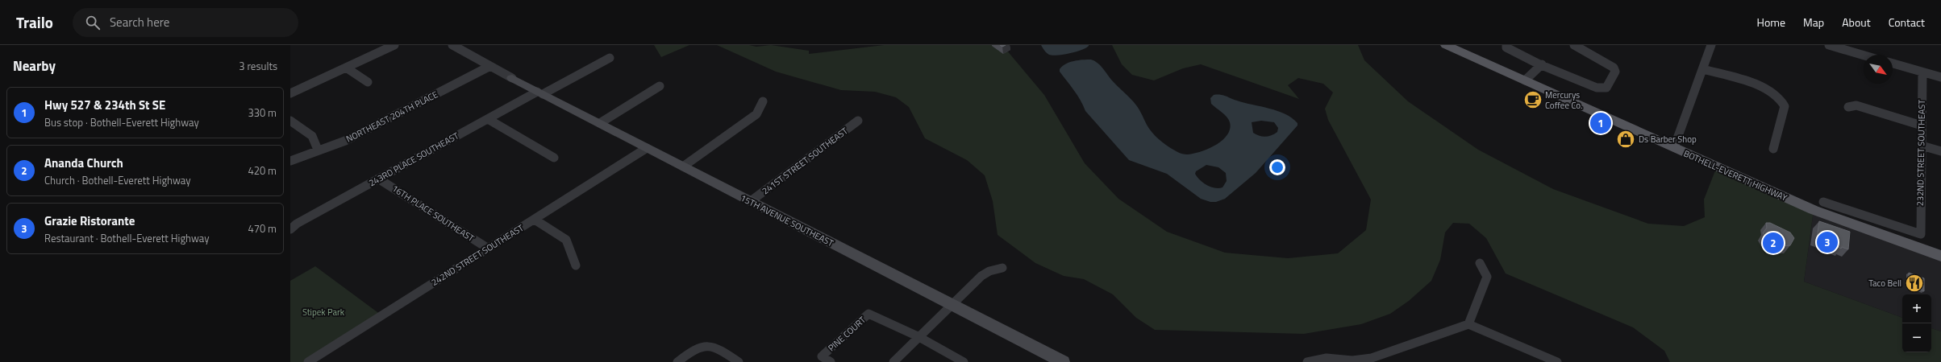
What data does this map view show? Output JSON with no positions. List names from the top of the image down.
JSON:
{
  "streets": {
    "main road": ["BOTHELL-EVERETT HIGHWAY"],
    "street": [
      "NORTHEAST 204TH PLACE",
      "232ND STREET SOUTHEAST",
      "243RD PLACE SOUTHEAST",
      "241ST STREET SOUTHEAST",
      "16TH PLACE SOUTHEAST",
      "15TH AVENUE SOUTHEAST",
      "242ND STREET SOUTHEAST",
      "PINE COURT"
    ]
  },
  "crossings": [
    ["243RD PLACE SOUTHEAST", "16TH PLACE SOUTHEAST"],
    ["243RD PLACE SOUTHEAST", "15TH AVENUE SOUTHEAST"],
    ["241ST STREET SOUTHEAST", "15TH AVENUE SOUTHEAST"],
    ["16TH PLACE SOUTHEAST", "242ND STREET SOUTHEAST"],
    ["15TH AVENUE SOUTHEAST", "242ND STREET SOUTHEAST"]
  ],
  "parks": ["Stipek Park"],
  "places": {
    "cafe": ["Mercurys Coffee Co."],
    "shop": ["Ds Barber Shop"],
    "restaurant": ["Taco Bell"]
  },
  "north": "bottom right",
  "page": {
    "header": "Trailo",
    "search": "Search here",
    "nav": [
      "Home",
      "Map",
      "About",
      "Contact"
    ],
    "heading": ["Nearby", "3 results"],
    "list": [
      {
        "mark": "1",
        "name": "Hwy 527 & 234th St SE",
        "note": "Bus stop · Bothell-Everett Highway",
        "value": "330 m"
      },
      {
        "mark": "2",
        "name": "Ananda Church",
        "note": "Church · Bothell-Everett Highway",
        "value": "420 m"
      },
      {
        "mark": "3",
        "name": "Grazie Ristorante",
        "note": "Restaurant · Bothell-Everett Highway",
        "value": "470 m"
      }
    ],
    "pins": ["1", "3", "2"],
    "map_buttons": ["+", "−"]
  }
}
